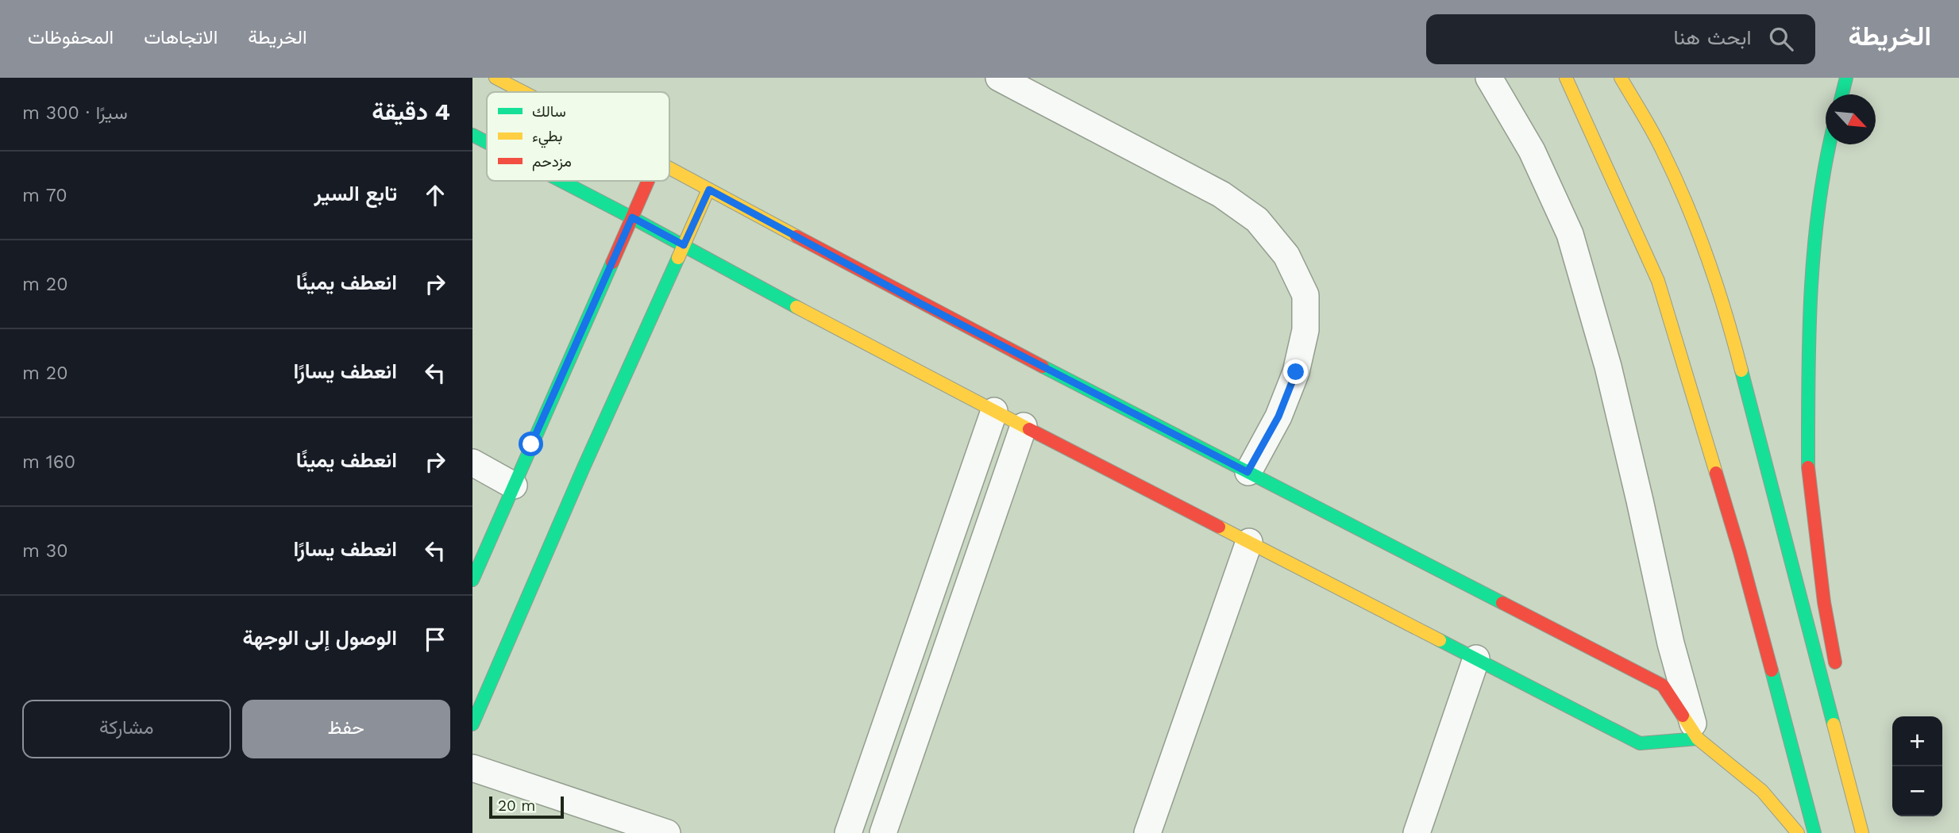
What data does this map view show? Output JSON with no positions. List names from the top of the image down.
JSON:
{
  "legend": ["سالك", "بطيء", "مزدحم"],
  "scale_bar": "20 m",
  "north": "bottom right",
  "page": {
    "header": "الخريطة",
    "search": "ابحث هنا",
    "nav": ["الخريطة", "الاتجاهات", "المحفوظات"],
    "heading": ["4 دقيقة", "سيرًا · 300 m"],
    "list": [
      ["تابع السير", "70 m"],
      ["انعطف يمينًا", "20 m"],
      ["انعطف يسارًا", "20 m"],
      ["انعطف يمينًا", "160 m"],
      ["انعطف يسارًا", "30 m"],
      "الوصول إلى الوجهة"
    ],
    "buttons": ["حفظ", "مشاركة"],
    "map_buttons": ["+", "−"],
    "scale": "20 m"
  }
}
